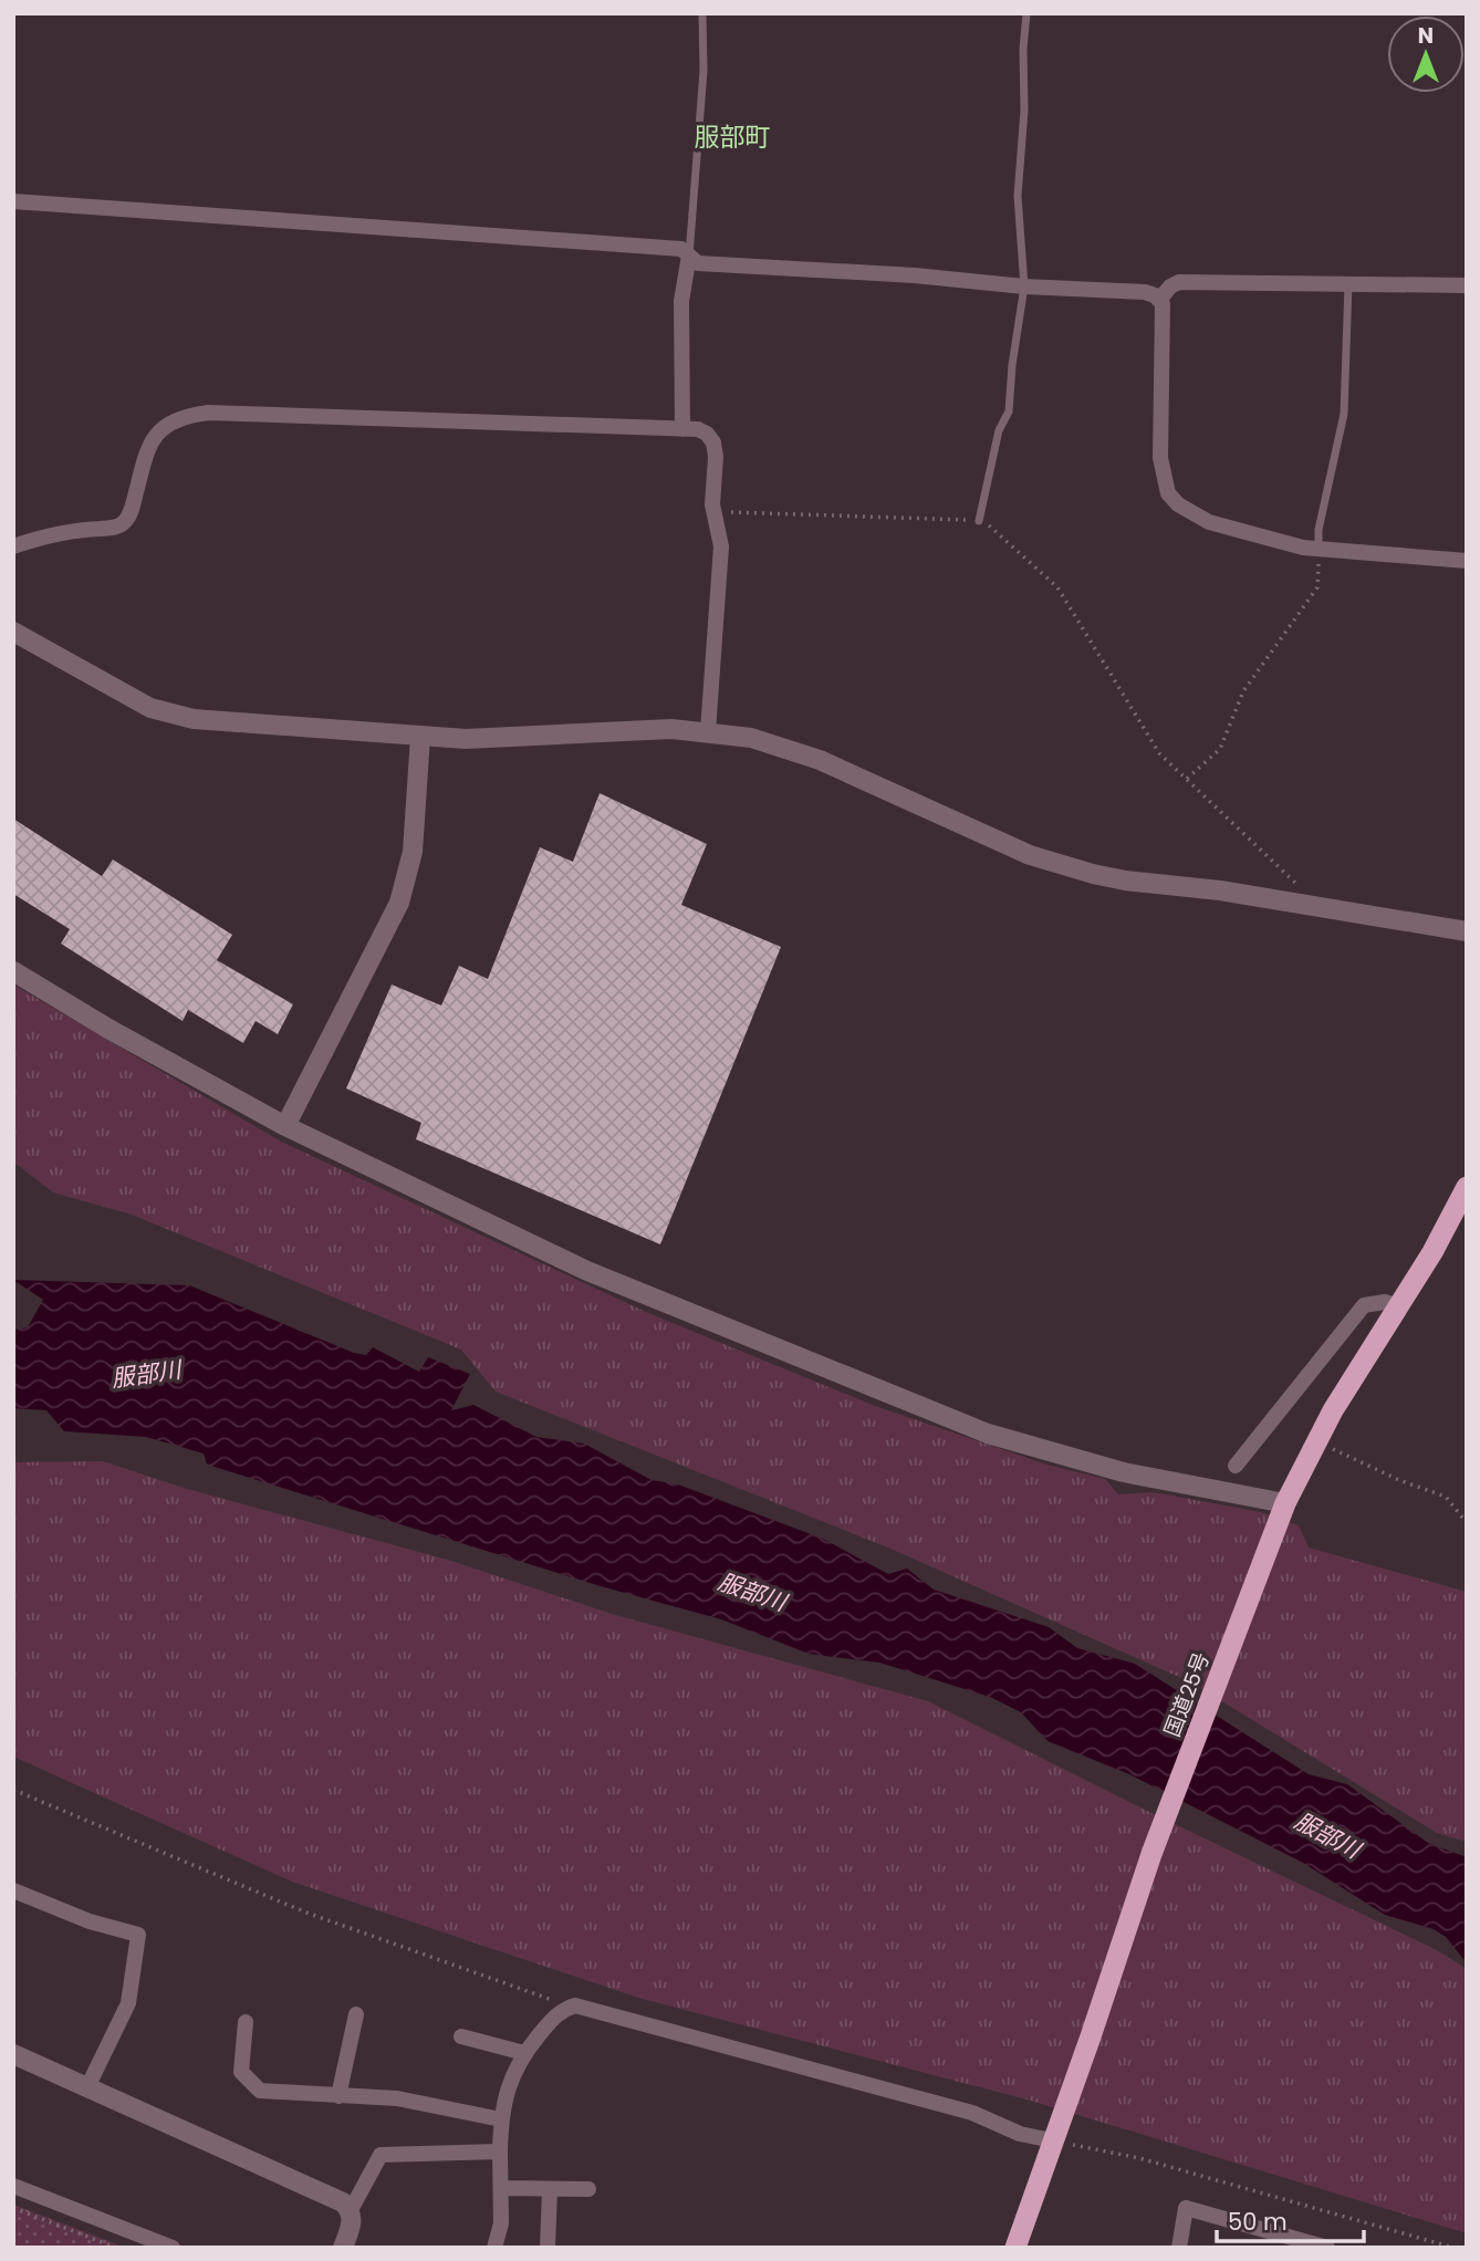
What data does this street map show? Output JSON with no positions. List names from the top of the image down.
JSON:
{
  "streets": {
    "highway": ["国道25号"]
  },
  "districts": ["服部町"],
  "water": ["服部川"],
  "scale_bar": "50 m",
  "north": "top"
}
